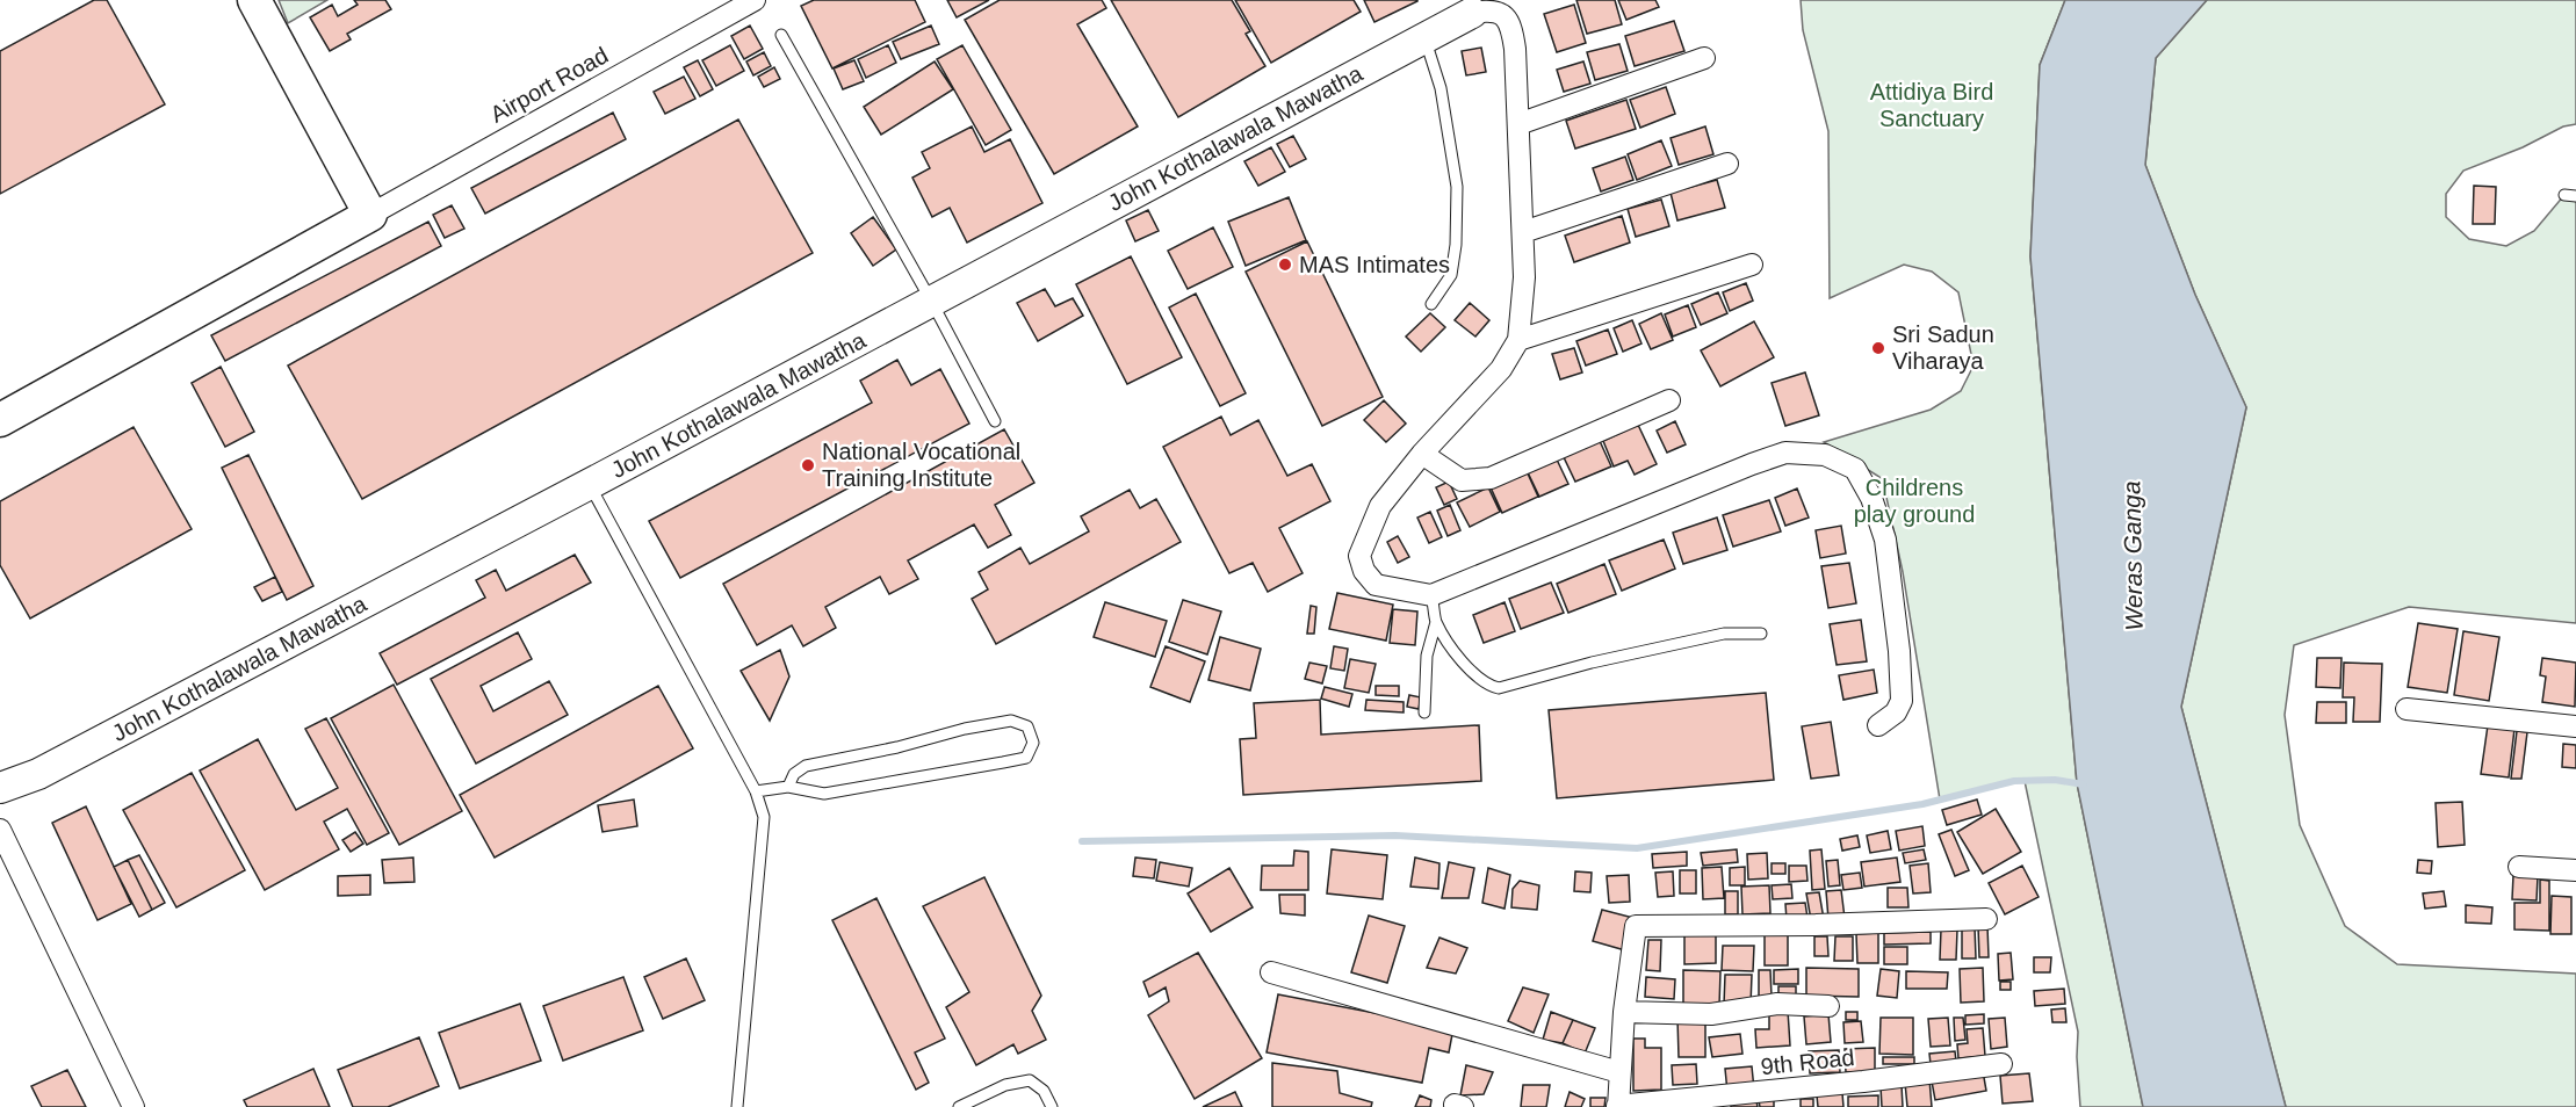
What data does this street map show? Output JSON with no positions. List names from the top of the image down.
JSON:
{
  "streets": {
    "street": ["Airport Road", "John Kothalawala Mawatha", "9th Road"]
  },
  "water": ["Weras Ganga"],
  "parks": ["Attidiya Bird Sanctuary", "Childrens play ground"],
  "places": ["MAS Intimates", "Sri Sadun Viharaya", "National Vocational Training Institute"]
}
